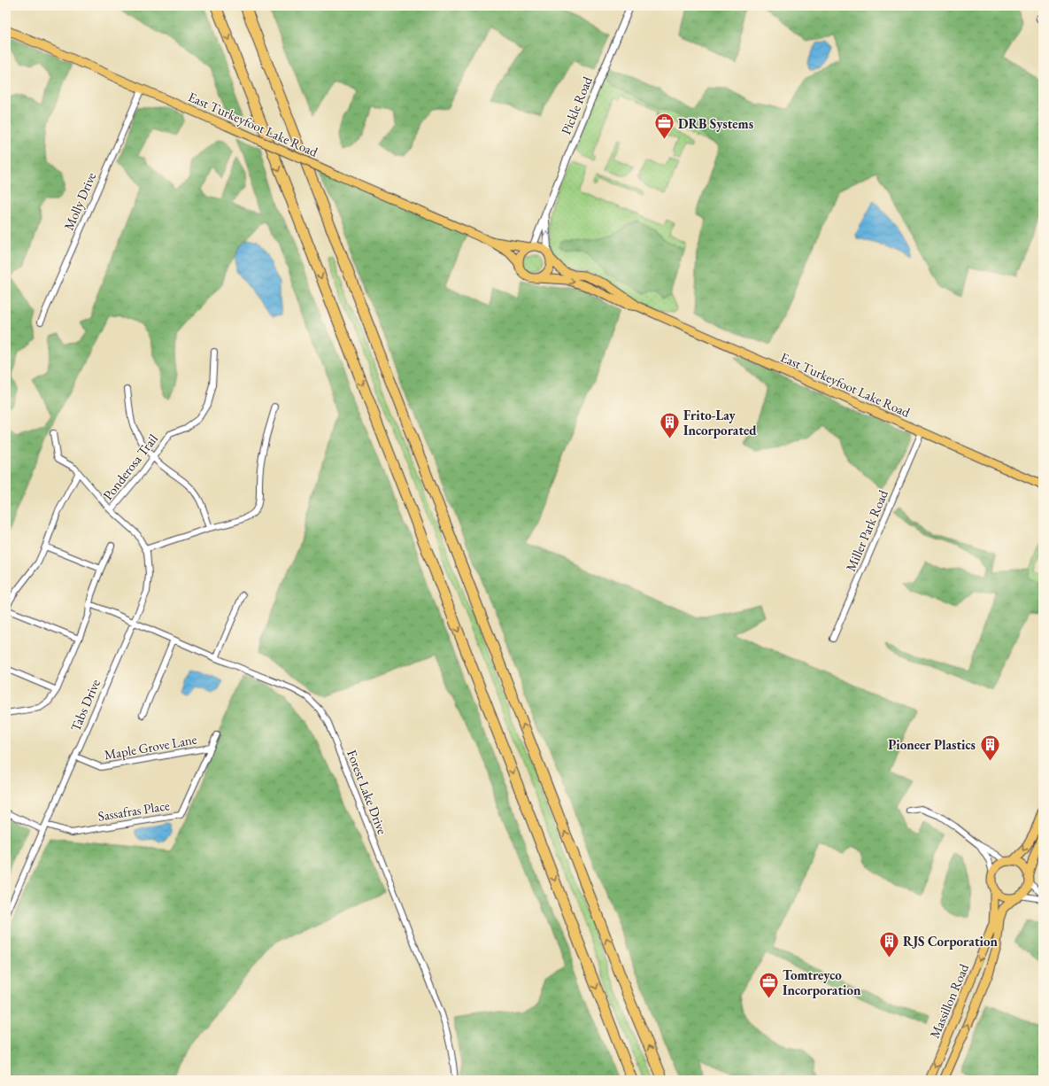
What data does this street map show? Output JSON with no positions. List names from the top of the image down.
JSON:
{
  "streets": {
    "main road": ["East Turkeyfoot Lake Road", "Massillon Road"],
    "street": [
      "Pickle Road",
      "Molly Drive",
      "Ponderosa Trail",
      "Miller Park Road",
      "Tabs Drive",
      "Maple Grove Lane",
      "Forest Lake Drive",
      "Sassafras Place"
    ]
  },
  "crossings": [
    ["Pickle Road", "East Turkeyfoot Lake Road"],
    ["East Turkeyfoot Lake Road", "Molly Drive"],
    ["East Turkeyfoot Lake Road", "Miller Park Road"],
    ["Ponderosa Trail", "Tabs Drive"],
    ["Tabs Drive", "Maple Grove Lane"],
    ["Tabs Drive", "Forest Lake Drive"],
    ["Tabs Drive", "Sassafras Place"],
    ["Maple Grove Lane", "Sassafras Place"]
  ],
  "places": {
    "office": ["DRB Systems", "Tomtreyco Incorporation"],
    "building": ["Frito-Lay Incorporated", "Pioneer Plastics", "RJS Corporation"]
  }
}
